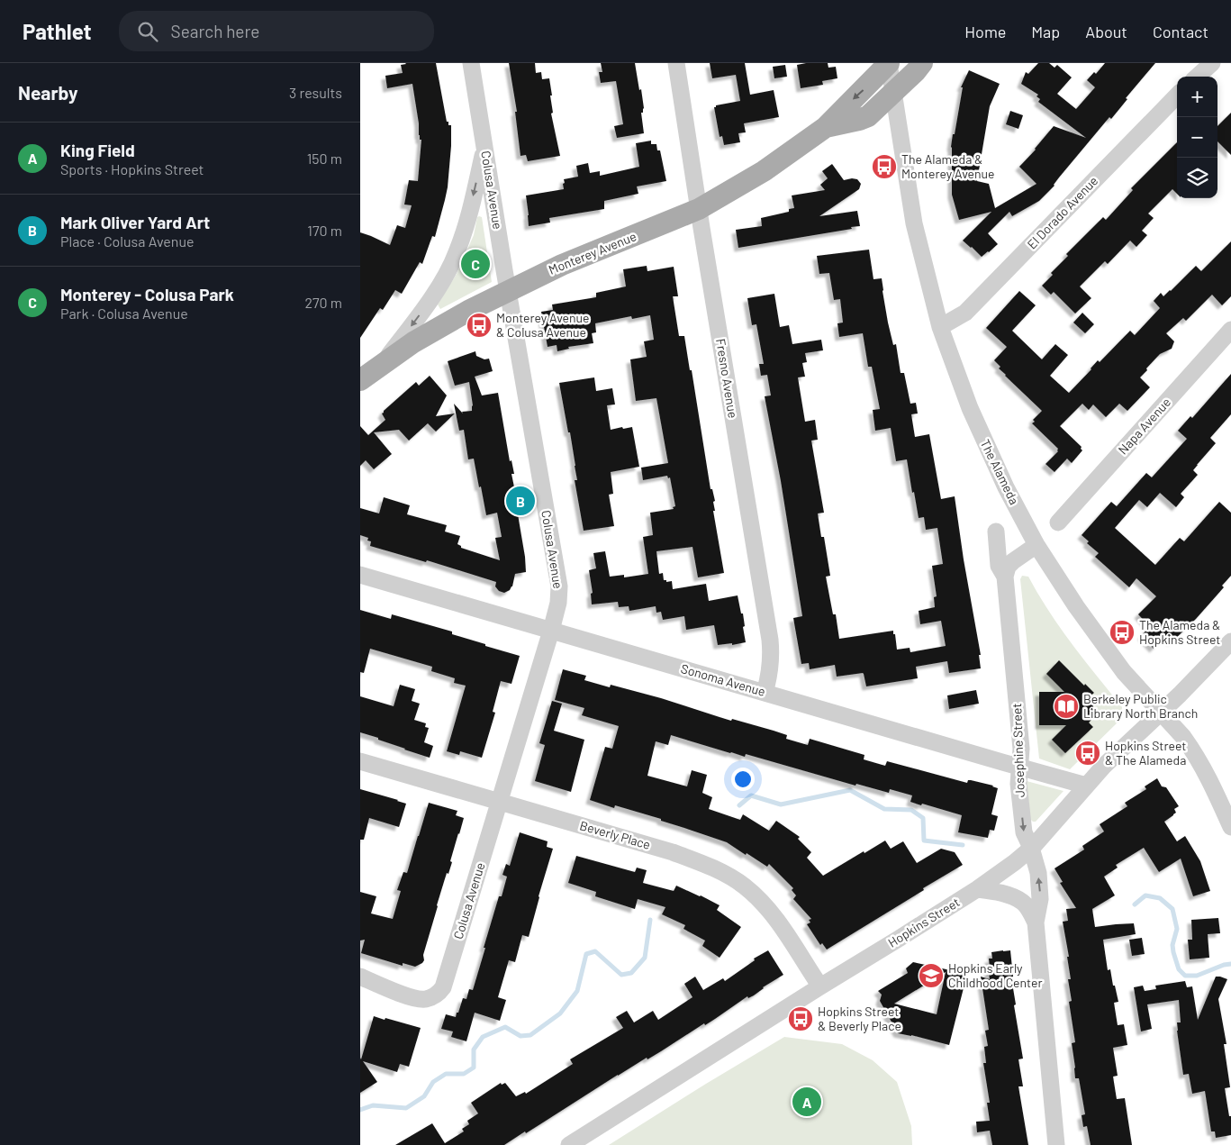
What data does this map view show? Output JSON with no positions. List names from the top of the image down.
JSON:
{
  "streets": {
    "main road": ["Monterey Avenue"],
    "street": [
      "Colusa Avenue",
      "El Dorado Avenue",
      "Fresno Avenue",
      "Napa Avenue",
      "The Alameda",
      "Sonoma Avenue",
      "Josephine Street",
      "Beverly Place",
      "Hopkins Street"
    ]
  },
  "crossings": [
    ["Colusa Avenue", "Monterey Avenue"],
    ["Colusa Avenue", "Sonoma Avenue"],
    ["Colusa Avenue", "Beverly Place"],
    ["El Dorado Avenue", "The Alameda"],
    ["Monterey Avenue", "Fresno Avenue"],
    ["Monterey Avenue", "The Alameda"],
    ["Fresno Avenue", "Sonoma Avenue"],
    ["The Alameda", "Hopkins Street"],
    ["Sonoma Avenue", "Josephine Street"],
    ["Sonoma Avenue", "Hopkins Street"],
    ["Josephine Street", "Hopkins Street"],
    ["Beverly Place", "Hopkins Street"]
  ],
  "places": {
    "bus stop": [
      "The Alameda & Monterey Avenue",
      "Monterey Avenue & Colusa Avenue",
      "The Alameda & Hopkins Street",
      "Hopkins Street & The Alameda",
      "Hopkins Street & Beverly Place"
    ],
    "library": ["Berkeley Public Library North Branch"],
    "school or university": ["Hopkins Early Childhood Center"]
  },
  "page": {
    "header": "Pathlet",
    "search": "Search here",
    "nav": [
      "Home",
      "Map",
      "About",
      "Contact"
    ],
    "heading": ["Nearby", "3 results"],
    "map_buttons": ["+", "−"],
    "list": [
      {
        "mark": "A",
        "name": "King Field",
        "note": "Sports · Hopkins Street",
        "value": "150 m"
      },
      {
        "mark": "B",
        "name": "Mark Oliver Yard Art",
        "note": "Place · Colusa Avenue",
        "value": "170 m"
      },
      {
        "mark": "C",
        "name": "Monterey - Colusa Park",
        "note": "Park · Colusa Avenue",
        "value": "270 m"
      }
    ],
    "pins": ["C", "B", "A"]
  }
}
